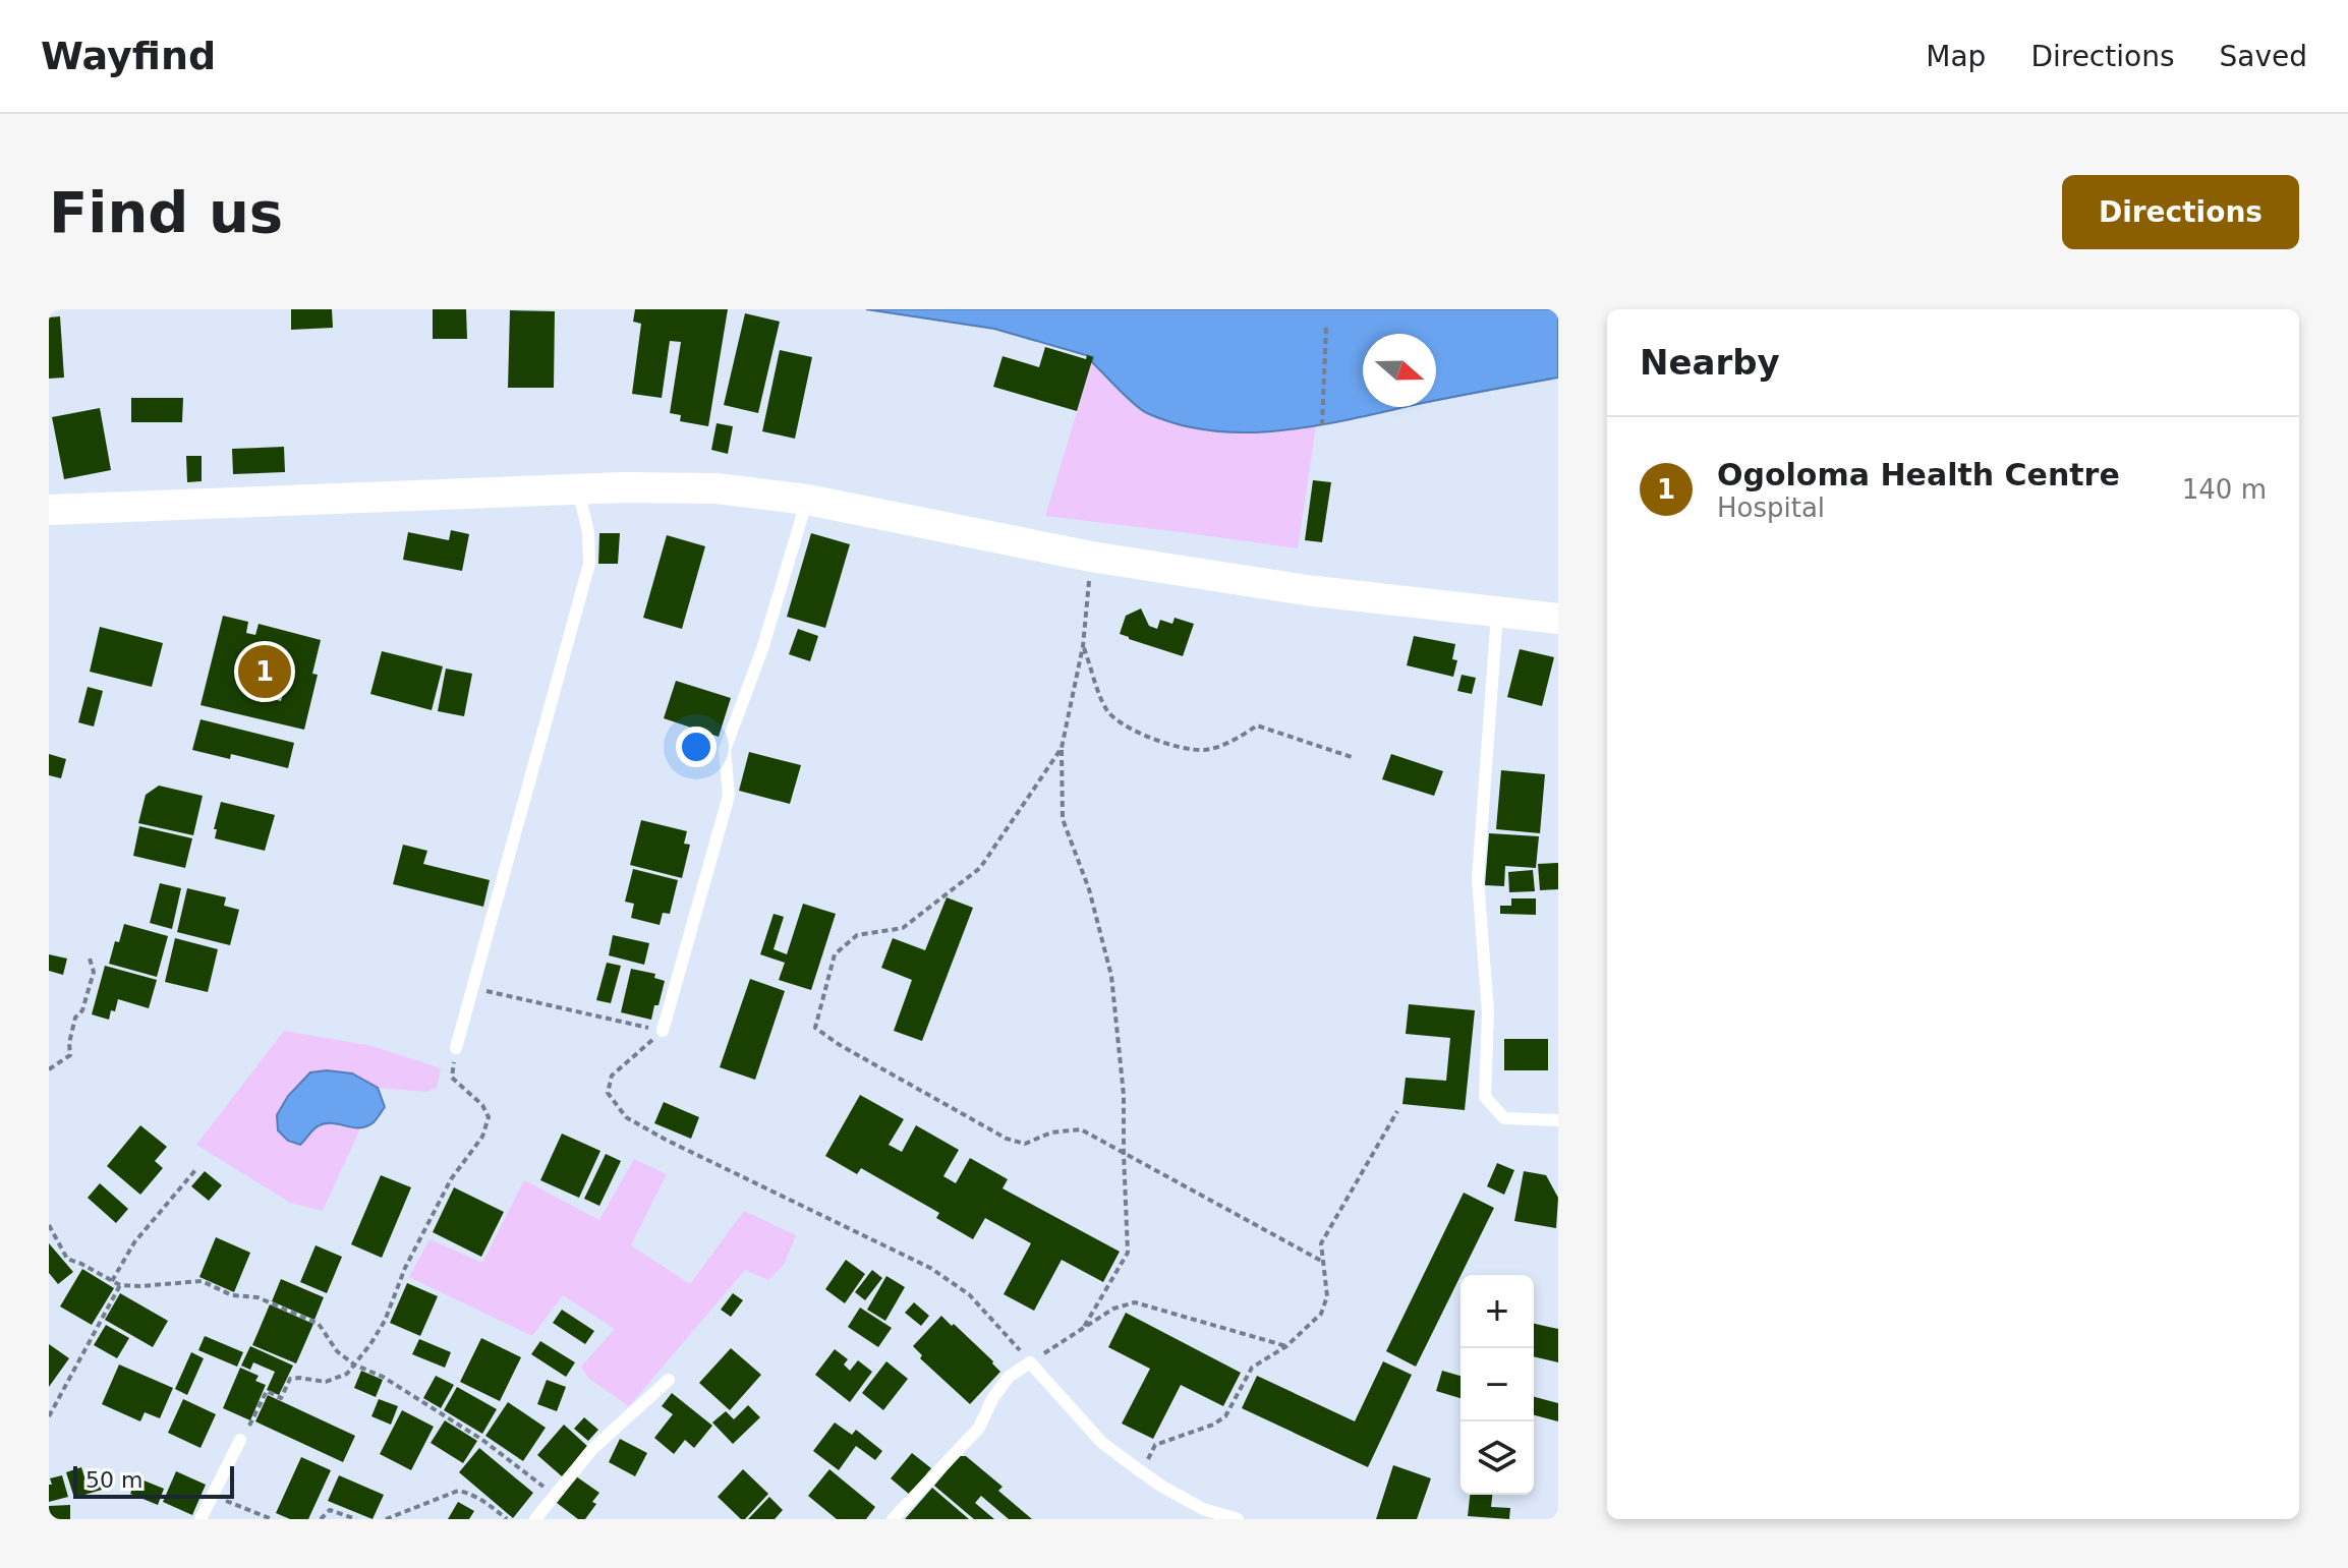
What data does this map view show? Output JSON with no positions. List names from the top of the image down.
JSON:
{
  "scale_bar": "50 m",
  "north": "right",
  "page": {
    "header": "Wayfind",
    "nav": ["Map", "Directions", "Saved"],
    "buttons": "Directions",
    "title": "Find us",
    "heading": "Nearby",
    "list": [
      {
        "mark": "1",
        "name": "Ogoloma Health Centre",
        "note": "Hospital",
        "value": "140 m"
      }
    ],
    "pins": "1",
    "map_buttons": ["+", "−"],
    "scale": "50 m"
  }
}
